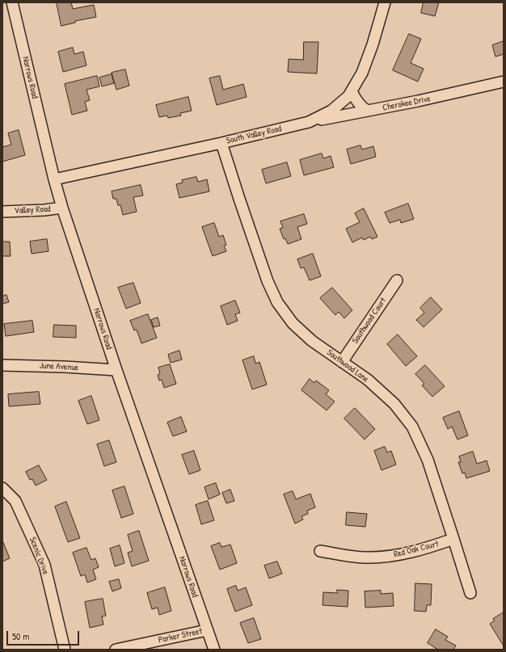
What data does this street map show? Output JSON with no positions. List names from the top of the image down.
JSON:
{
  "streets": {
    "street": [
      "Narrows Road",
      "Cherokee Drive",
      "South Valley Road",
      "Valley Road",
      "Southwood Court",
      "Southwood Lane",
      "June Avenue",
      "Red Oak Court",
      "Scenic Drive",
      "Parker Street"
    ]
  },
  "crossings": [
    ["Narrows Road", "South Valley Road"],
    ["Narrows Road", "Valley Road"],
    ["Narrows Road", "June Avenue"],
    ["Narrows Road", "Parker Street"],
    ["Cherokee Drive", "South Valley Road"],
    ["South Valley Road", "Southwood Lane"],
    ["Southwood Court", "Southwood Lane"],
    ["Southwood Lane", "Red Oak Court"]
  ],
  "scale_bar": "50 m"
}
